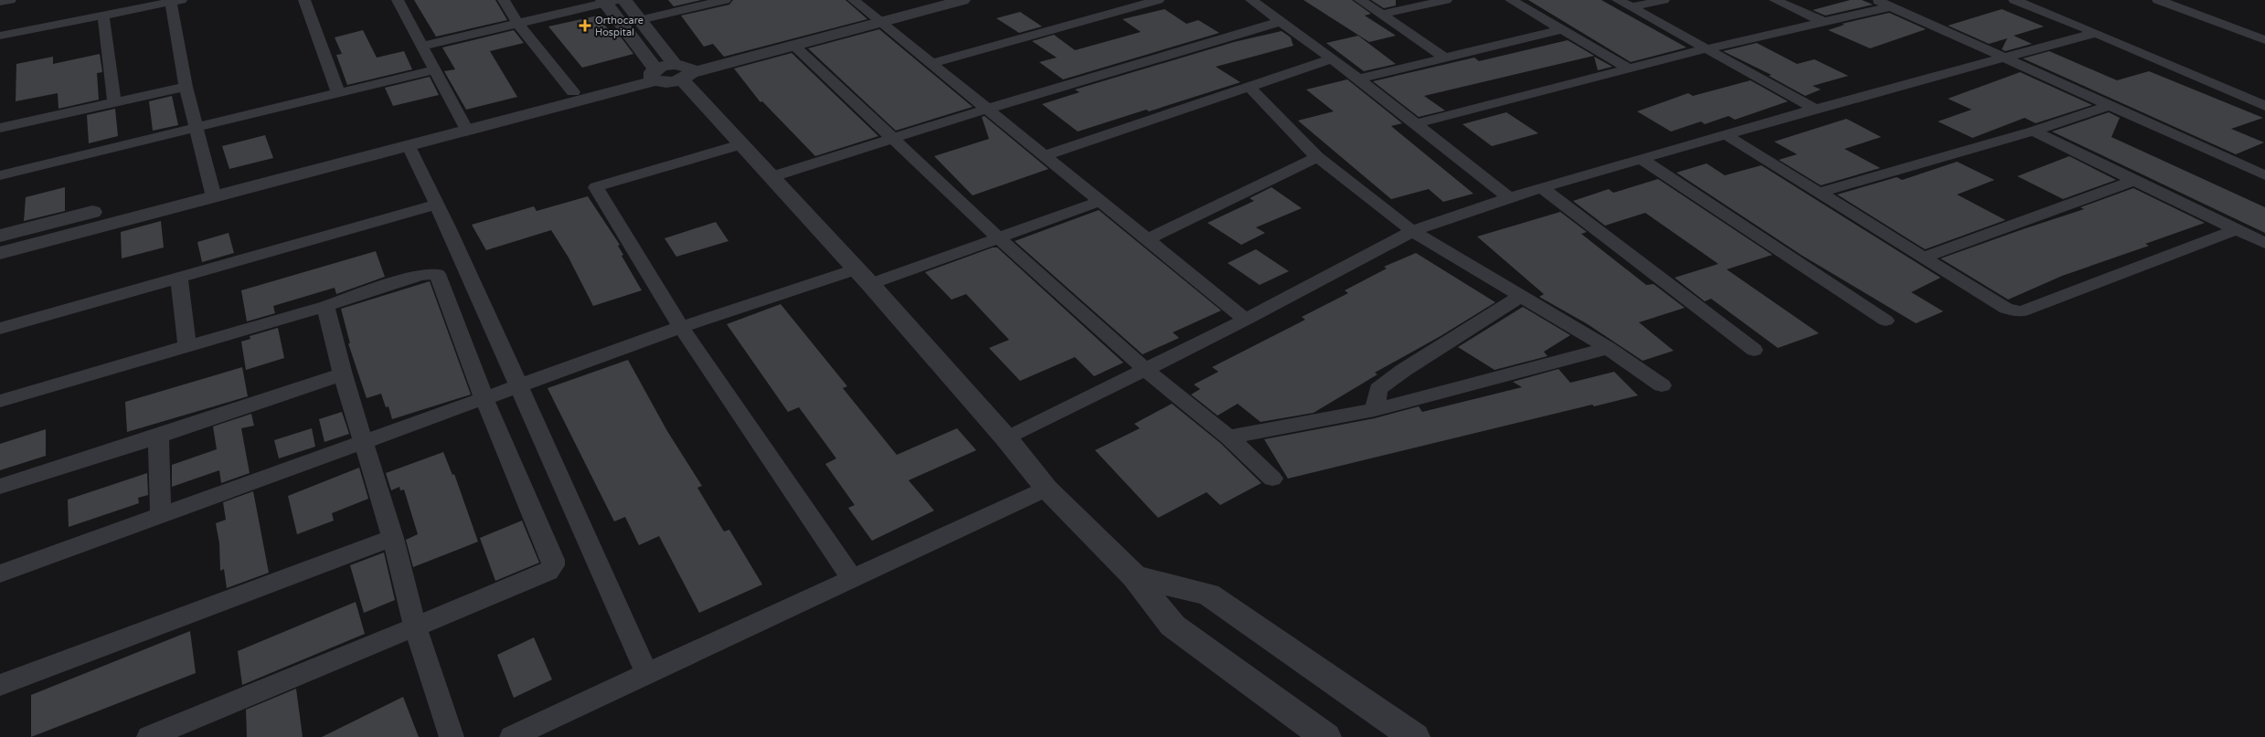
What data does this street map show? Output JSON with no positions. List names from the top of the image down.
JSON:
{
  "places": {
    "health": ["Orthocare Hospital"]
  }
}
